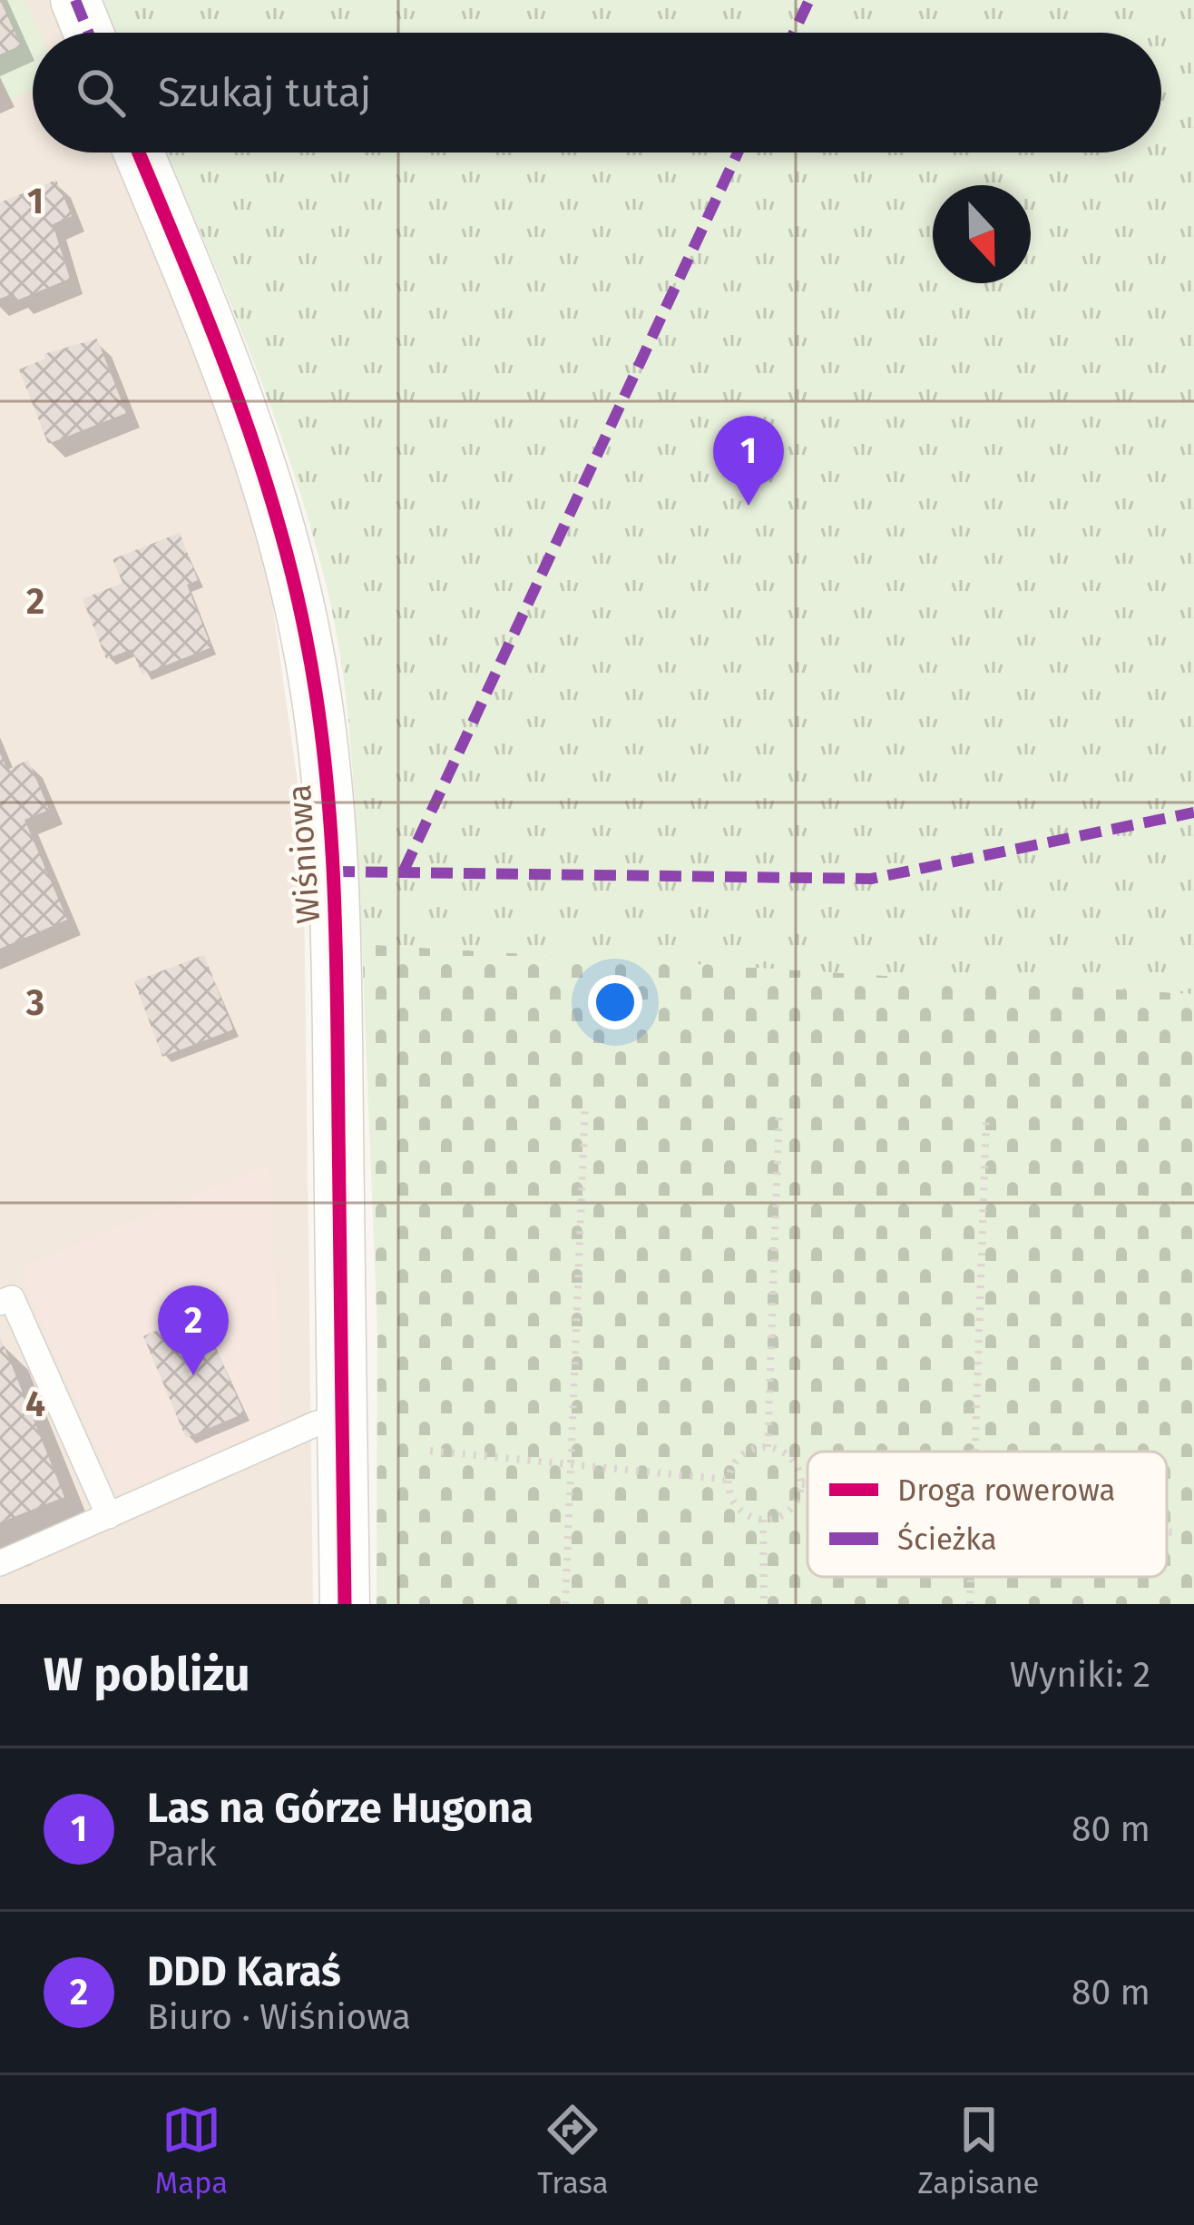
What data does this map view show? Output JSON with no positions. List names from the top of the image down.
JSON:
{
  "streets": {
    "street": ["Wiśniowa"]
  },
  "legend": ["Droga rowerowa", "Ścieżka"],
  "north": "bottom",
  "page": {
    "search": "Szukaj tutaj",
    "pins": ["1", "2"],
    "heading": ["W pobliżu", "Wyniki: 2"],
    "list": [
      {
        "mark": "1",
        "name": "Las na Górze Hugona",
        "note": "Park",
        "value": "80 m"
      },
      {
        "mark": "2",
        "name": "DDD Karaś",
        "note": "Biuro · Wiśniowa",
        "value": "80 m"
      }
    ],
    "nav": ["Mapa", "Trasa", "Zapisane"]
  },
  "grid": {
    "rows": [
      "1",
      "2",
      "3",
      "4"
    ]
  }
}
